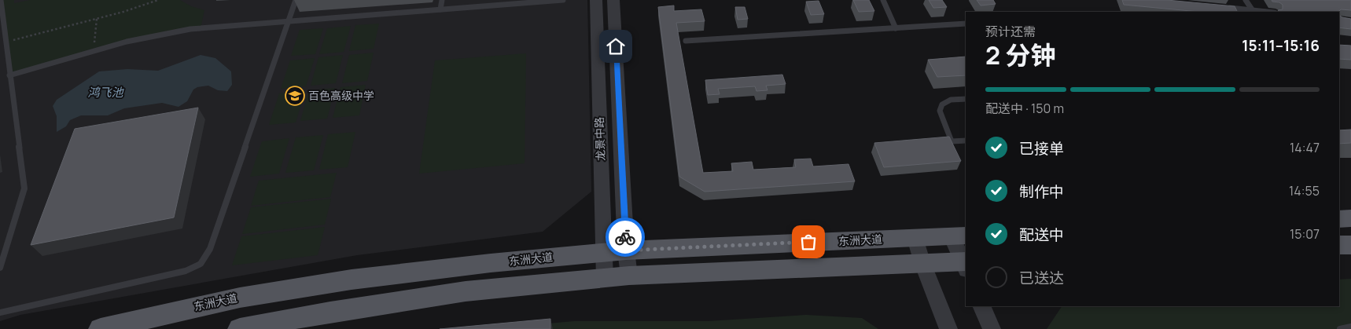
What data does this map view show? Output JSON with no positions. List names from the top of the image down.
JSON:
{
  "streets": {
    "main road": ["东洲大道"],
    "street": ["龙景中路"]
  },
  "crossings": [
    ["龙景中路", "东洲大道"]
  ],
  "water": ["鸿飞池"],
  "places": {
    "school or university": ["百色高级中学"]
  },
  "page": {
    "heading": ["2 分钟", "预计还需", "15:11–15:16"],
    "bar": "配送中 · 150 m",
    "list": [
      ["已接单", "14:47"],
      ["制作中", "14:55"],
      ["配送中", "15:07"],
      "已送达"
    ]
  }
}
